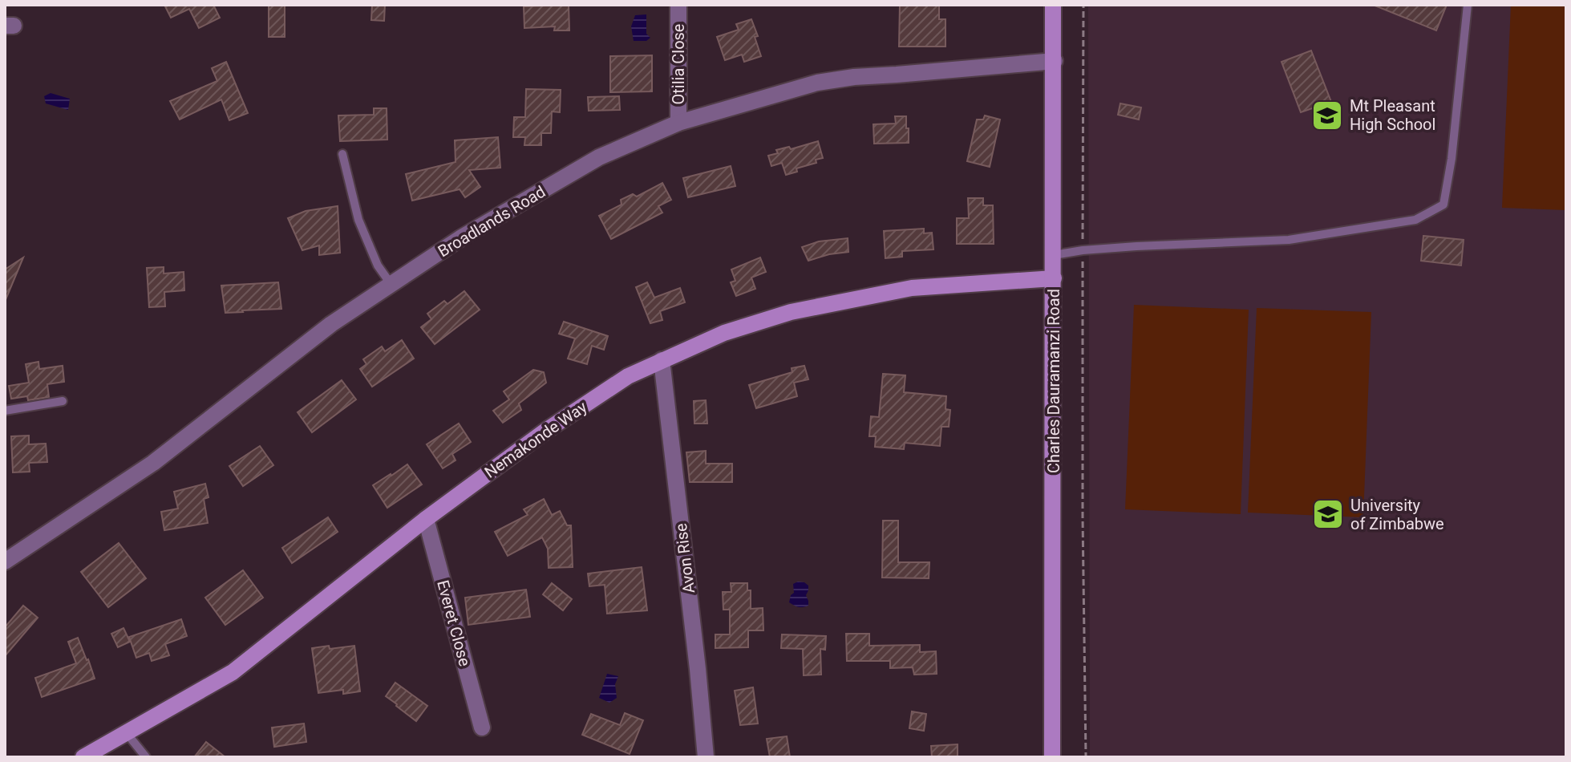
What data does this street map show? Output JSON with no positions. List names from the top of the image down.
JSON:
{
  "streets": {
    "street": [
      "Otilia Close",
      "Broadlands Road",
      "Charles Dauramanzi Road",
      "Nemakonde Way",
      "Avon Rise",
      "Everet Close"
    ]
  },
  "crossings": [
    ["Otilia Close", "Broadlands Road"],
    ["Broadlands Road", "Charles Dauramanzi Road"],
    ["Charles Dauramanzi Road", "Nemakonde Way"],
    ["Nemakonde Way", "Avon Rise"],
    ["Nemakonde Way", "Everet Close"]
  ],
  "places": {
    "school or university": ["Mt Pleasant High School", "University of Zimbabwe"]
  }
}
